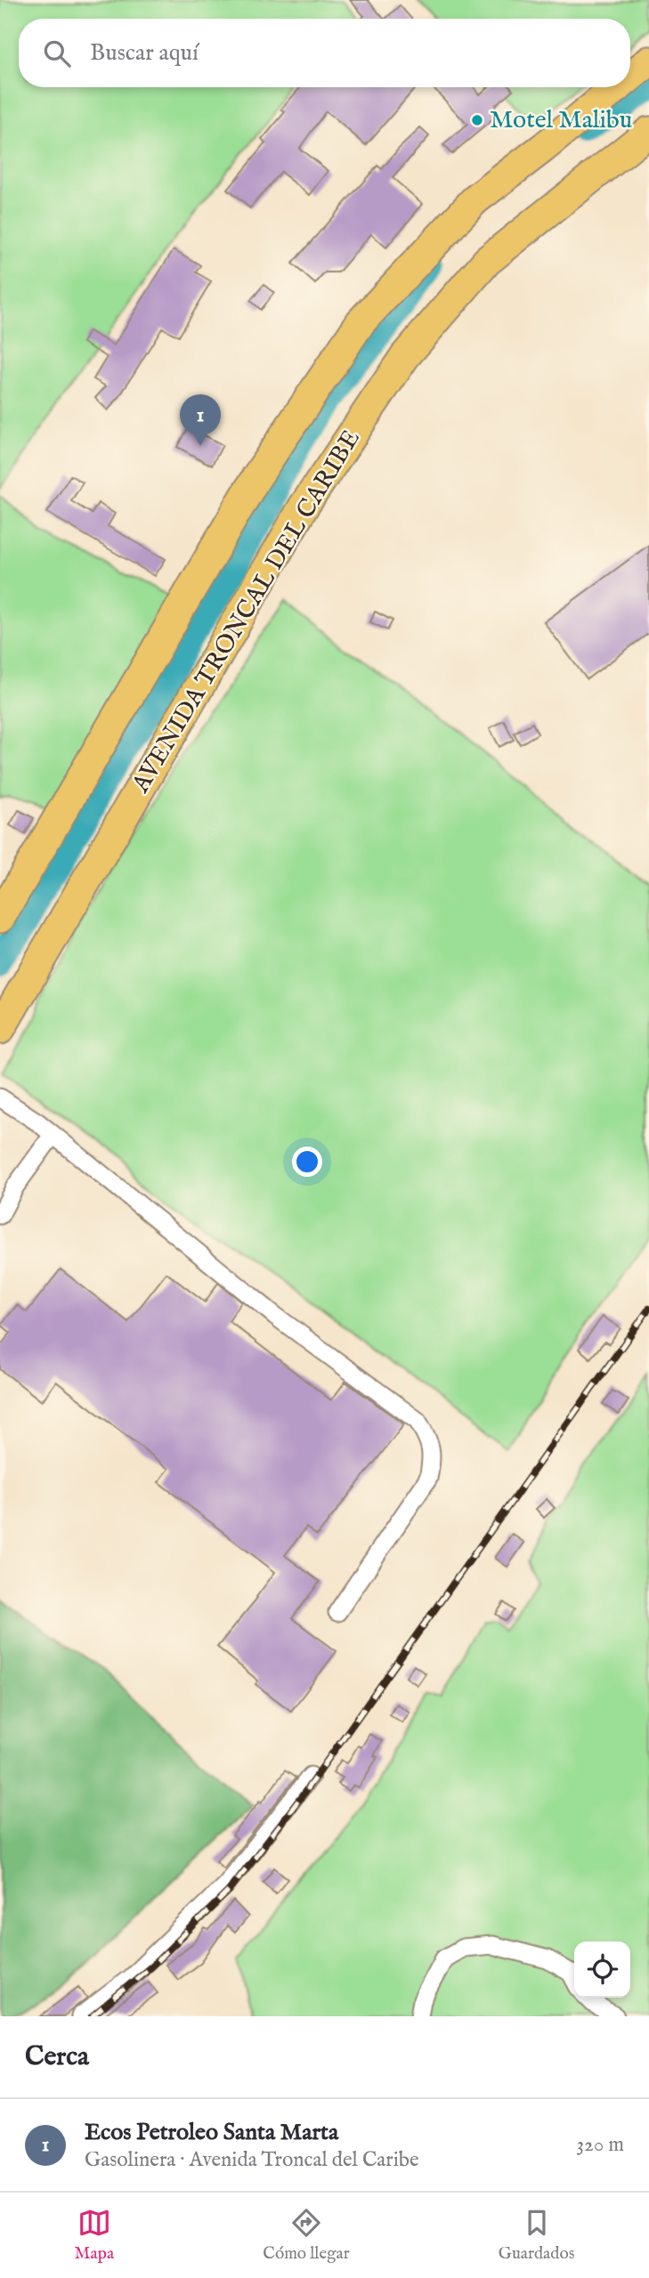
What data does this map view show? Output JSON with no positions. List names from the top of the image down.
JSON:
{
  "streets": {
    "highway": ["AVENIDA TRONCAL DEL CARIBE"]
  },
  "places": ["Motel Malibu"],
  "page": {
    "search": "Buscar aquí",
    "pins": "1",
    "heading": "Cerca",
    "list": [
      {
        "mark": "1",
        "name": "Ecos Petroleo Santa Marta",
        "note": "Gasolinera · Avenida Troncal del Caribe",
        "value": "320 m"
      }
    ],
    "nav": ["Mapa", "Cómo llegar", "Guardados"]
  }
}
